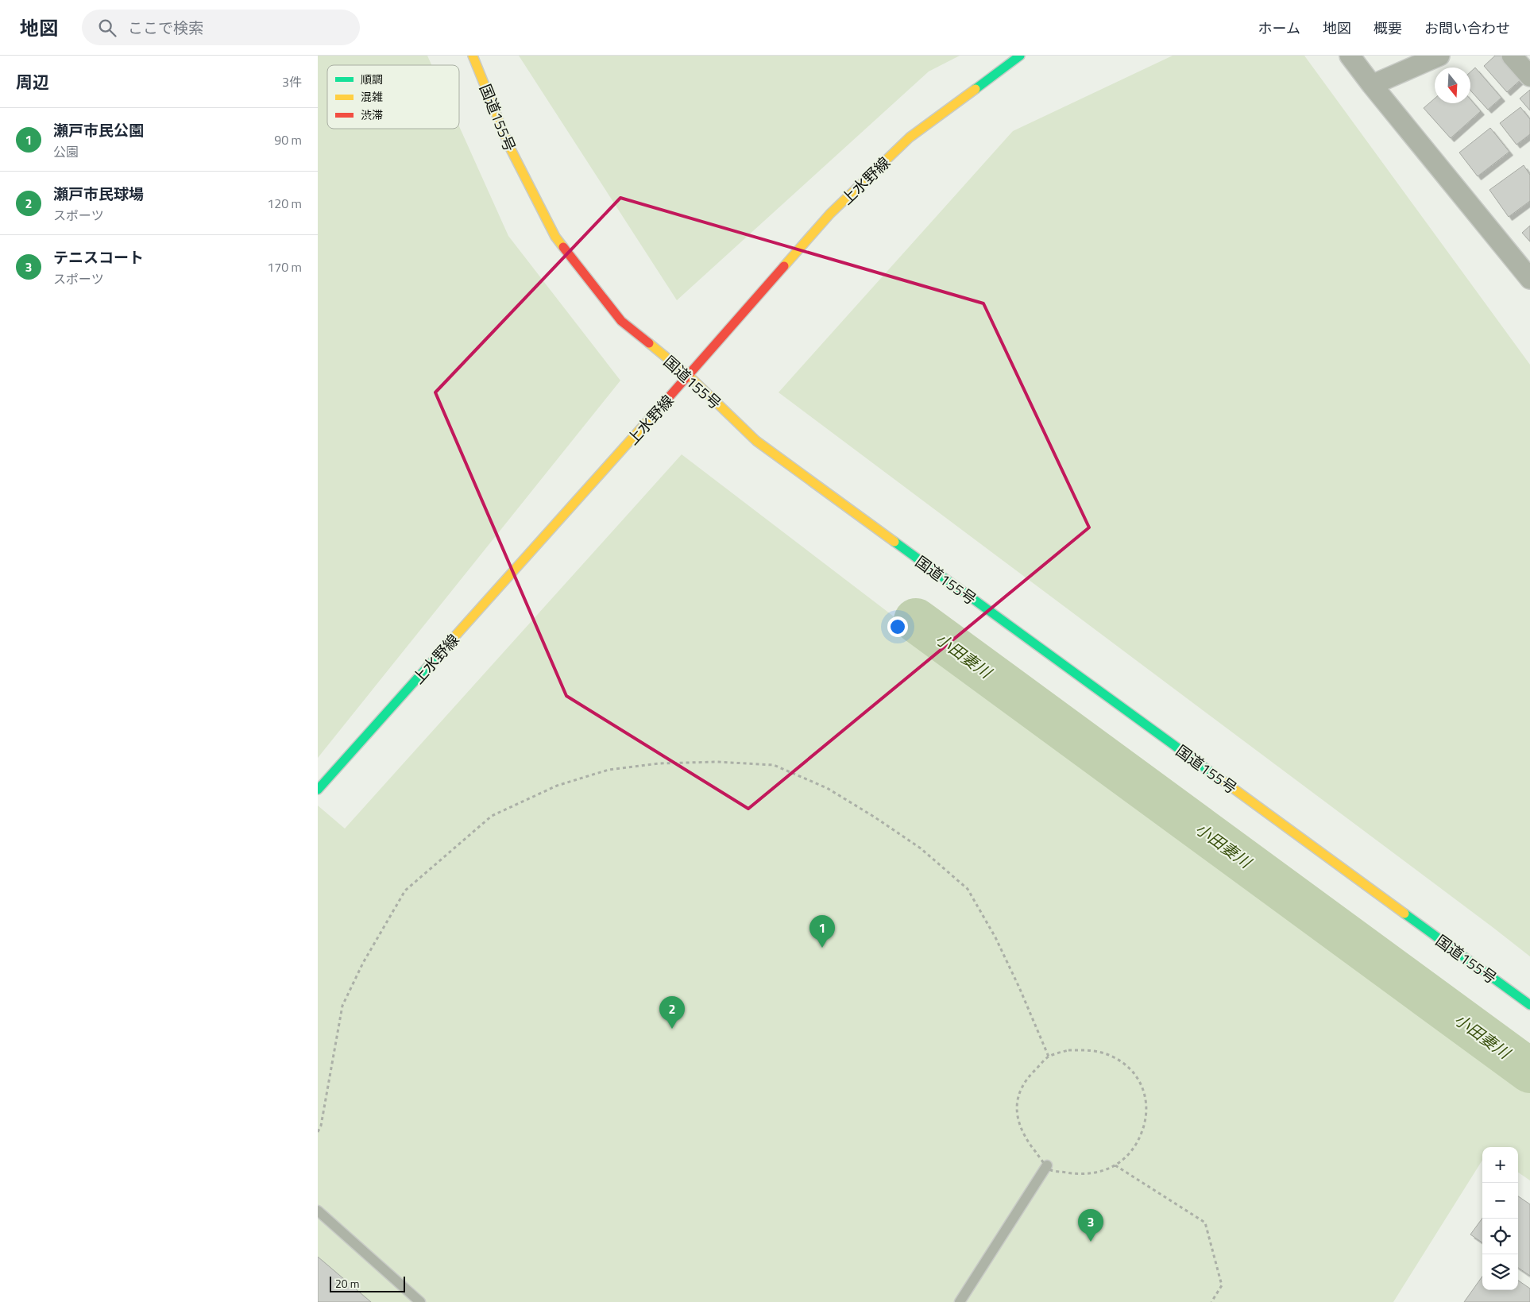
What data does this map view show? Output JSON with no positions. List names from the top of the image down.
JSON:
{
  "streets": {
    "main road": ["国道155号", "上水野線"]
  },
  "crossings": [
    ["国道155号", "上水野線"]
  ],
  "water": ["小田妻川"],
  "legend": ["順調", "混雑", "渋滞"],
  "scale_bar": "20 m",
  "north": "bottom",
  "page": {
    "header": "地図",
    "search": "ここで検索",
    "nav": [
      "ホーム",
      "地図",
      "概要",
      "お問い合わせ"
    ],
    "heading": ["周辺", "3件"],
    "list": [
      {
        "mark": "1",
        "name": "瀬戸市民公園",
        "note": "公園",
        "value": "90 m"
      },
      {
        "mark": "2",
        "name": "瀬戸市民球場",
        "note": "スポーツ",
        "value": "120 m"
      },
      {
        "mark": "3",
        "name": "テニスコート",
        "note": "スポーツ",
        "value": "170 m"
      }
    ],
    "pins": ["1", "2", "3"],
    "map_buttons": ["+", "−"],
    "scale": "20 m"
  }
}
